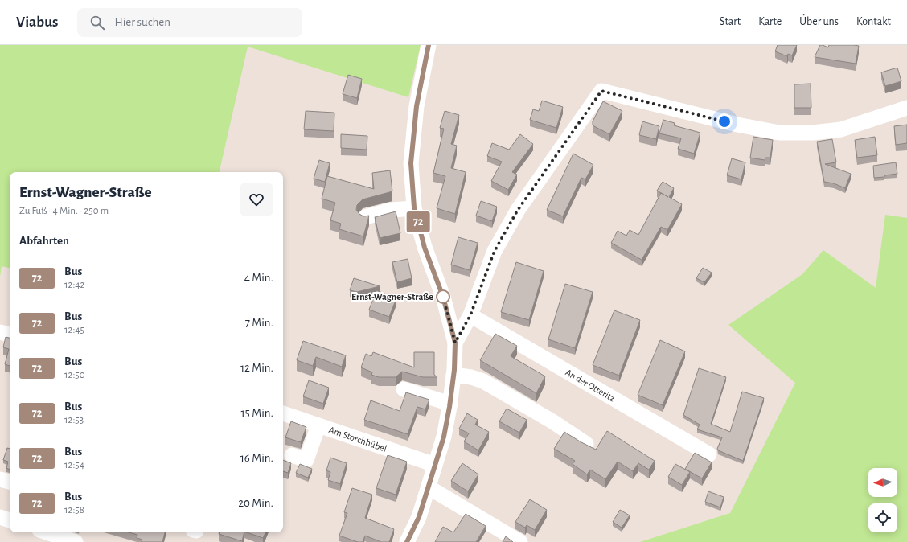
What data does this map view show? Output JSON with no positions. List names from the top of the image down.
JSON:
{
  "streets": {
    "street": ["An der Otteritz", "Am Storchhübel"]
  },
  "places": ["Ernst-Wagner-Straße"],
  "lines": ["bus line 72"],
  "north": "left",
  "page": {
    "header": "Viabus",
    "search": "Hier suchen",
    "nav": [
      "Start",
      "Karte",
      "Über uns",
      "Kontakt"
    ],
    "on_map": "72",
    "heading": [
      ["Ernst-Wagner-Straße", "Zu Fuß · 4 Min. · 250 m"],
      "Abfahrten"
    ],
    "list": [
      {
        "mark": "72",
        "name": "Bus",
        "note": "12:42",
        "value": "4 Min."
      },
      {
        "mark": "72",
        "name": "Bus",
        "note": "12:45",
        "value": "7 Min."
      },
      {
        "mark": "72",
        "name": "Bus",
        "note": "12:50",
        "value": "12 Min."
      },
      {
        "mark": "72",
        "name": "Bus",
        "note": "12:53",
        "value": "15 Min."
      },
      {
        "mark": "72",
        "name": "Bus",
        "note": "12:54",
        "value": "16 Min."
      },
      {
        "mark": "72",
        "name": "Bus",
        "note": "12:58",
        "value": "20 Min."
      }
    ]
  }
}
